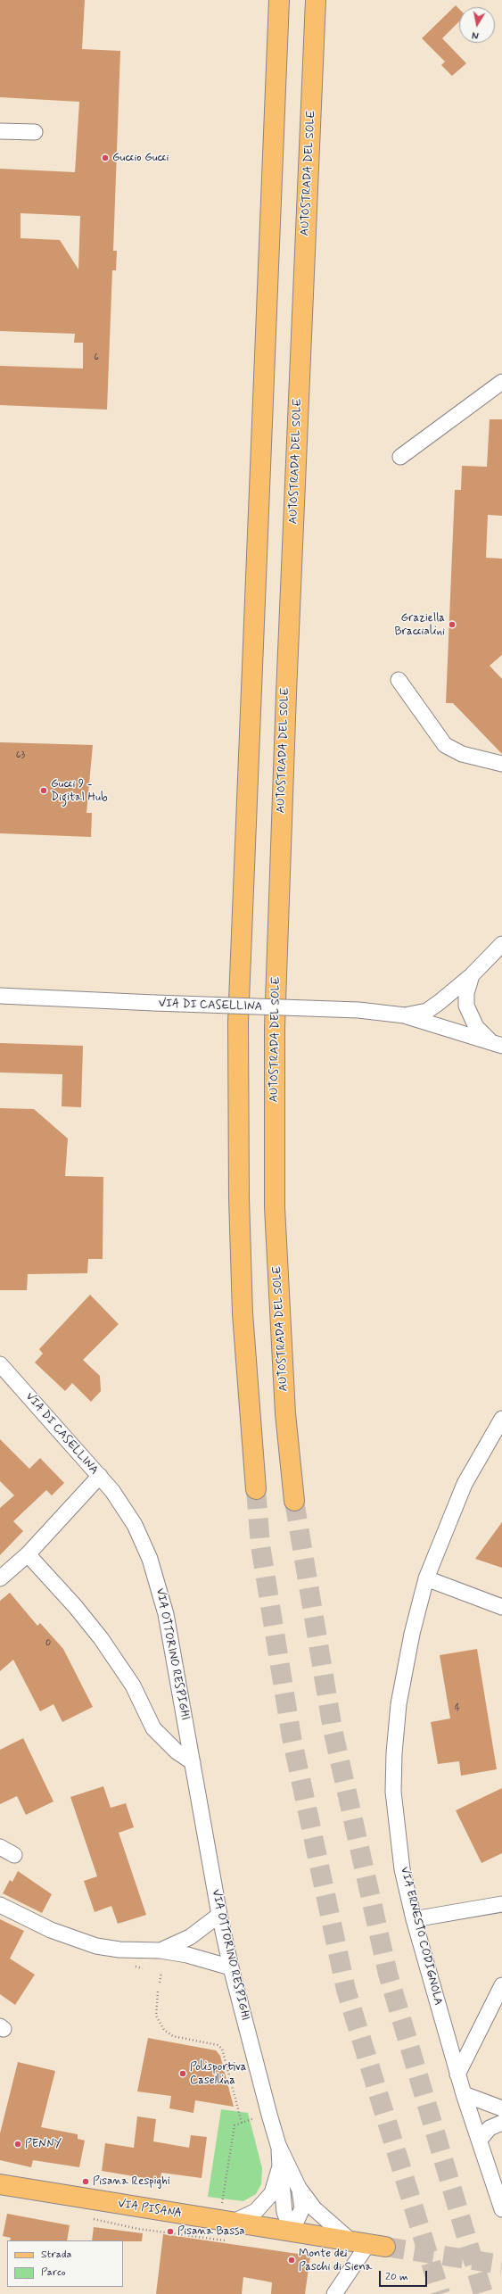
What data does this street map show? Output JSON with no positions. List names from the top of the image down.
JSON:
{
  "streets": {
    "main road": ["AUTOSTRADA DEL SOLE", "VIA PISANA"],
    "street": ["VIA DI CASELLINA", "VIA OTTORINO RESPIGHI", "VIA ERNESTO CODIGNOLA"]
  },
  "crossings": [
    ["VIA DI CASELLINA", "VIA OTTORINO RESPIGHI"],
    ["VIA OTTORINO RESPIGHI", "VIA PISANA"]
  ],
  "places": [
    "Guccio Gucci",
    "Graziella Braccialini",
    "Gucci 9 - Digital Hub",
    "Polisportiva Casellina",
    "PENNY",
    "Pisana Respighi",
    "Pisana Bassa",
    "Monte dei Paschi di Siena"
  ],
  "house_numbers": [
    "6",
    "63",
    "0",
    "4"
  ],
  "legend": ["Strada", "Parco"],
  "scale_bar": "20 m",
  "north": "bottom"
}
